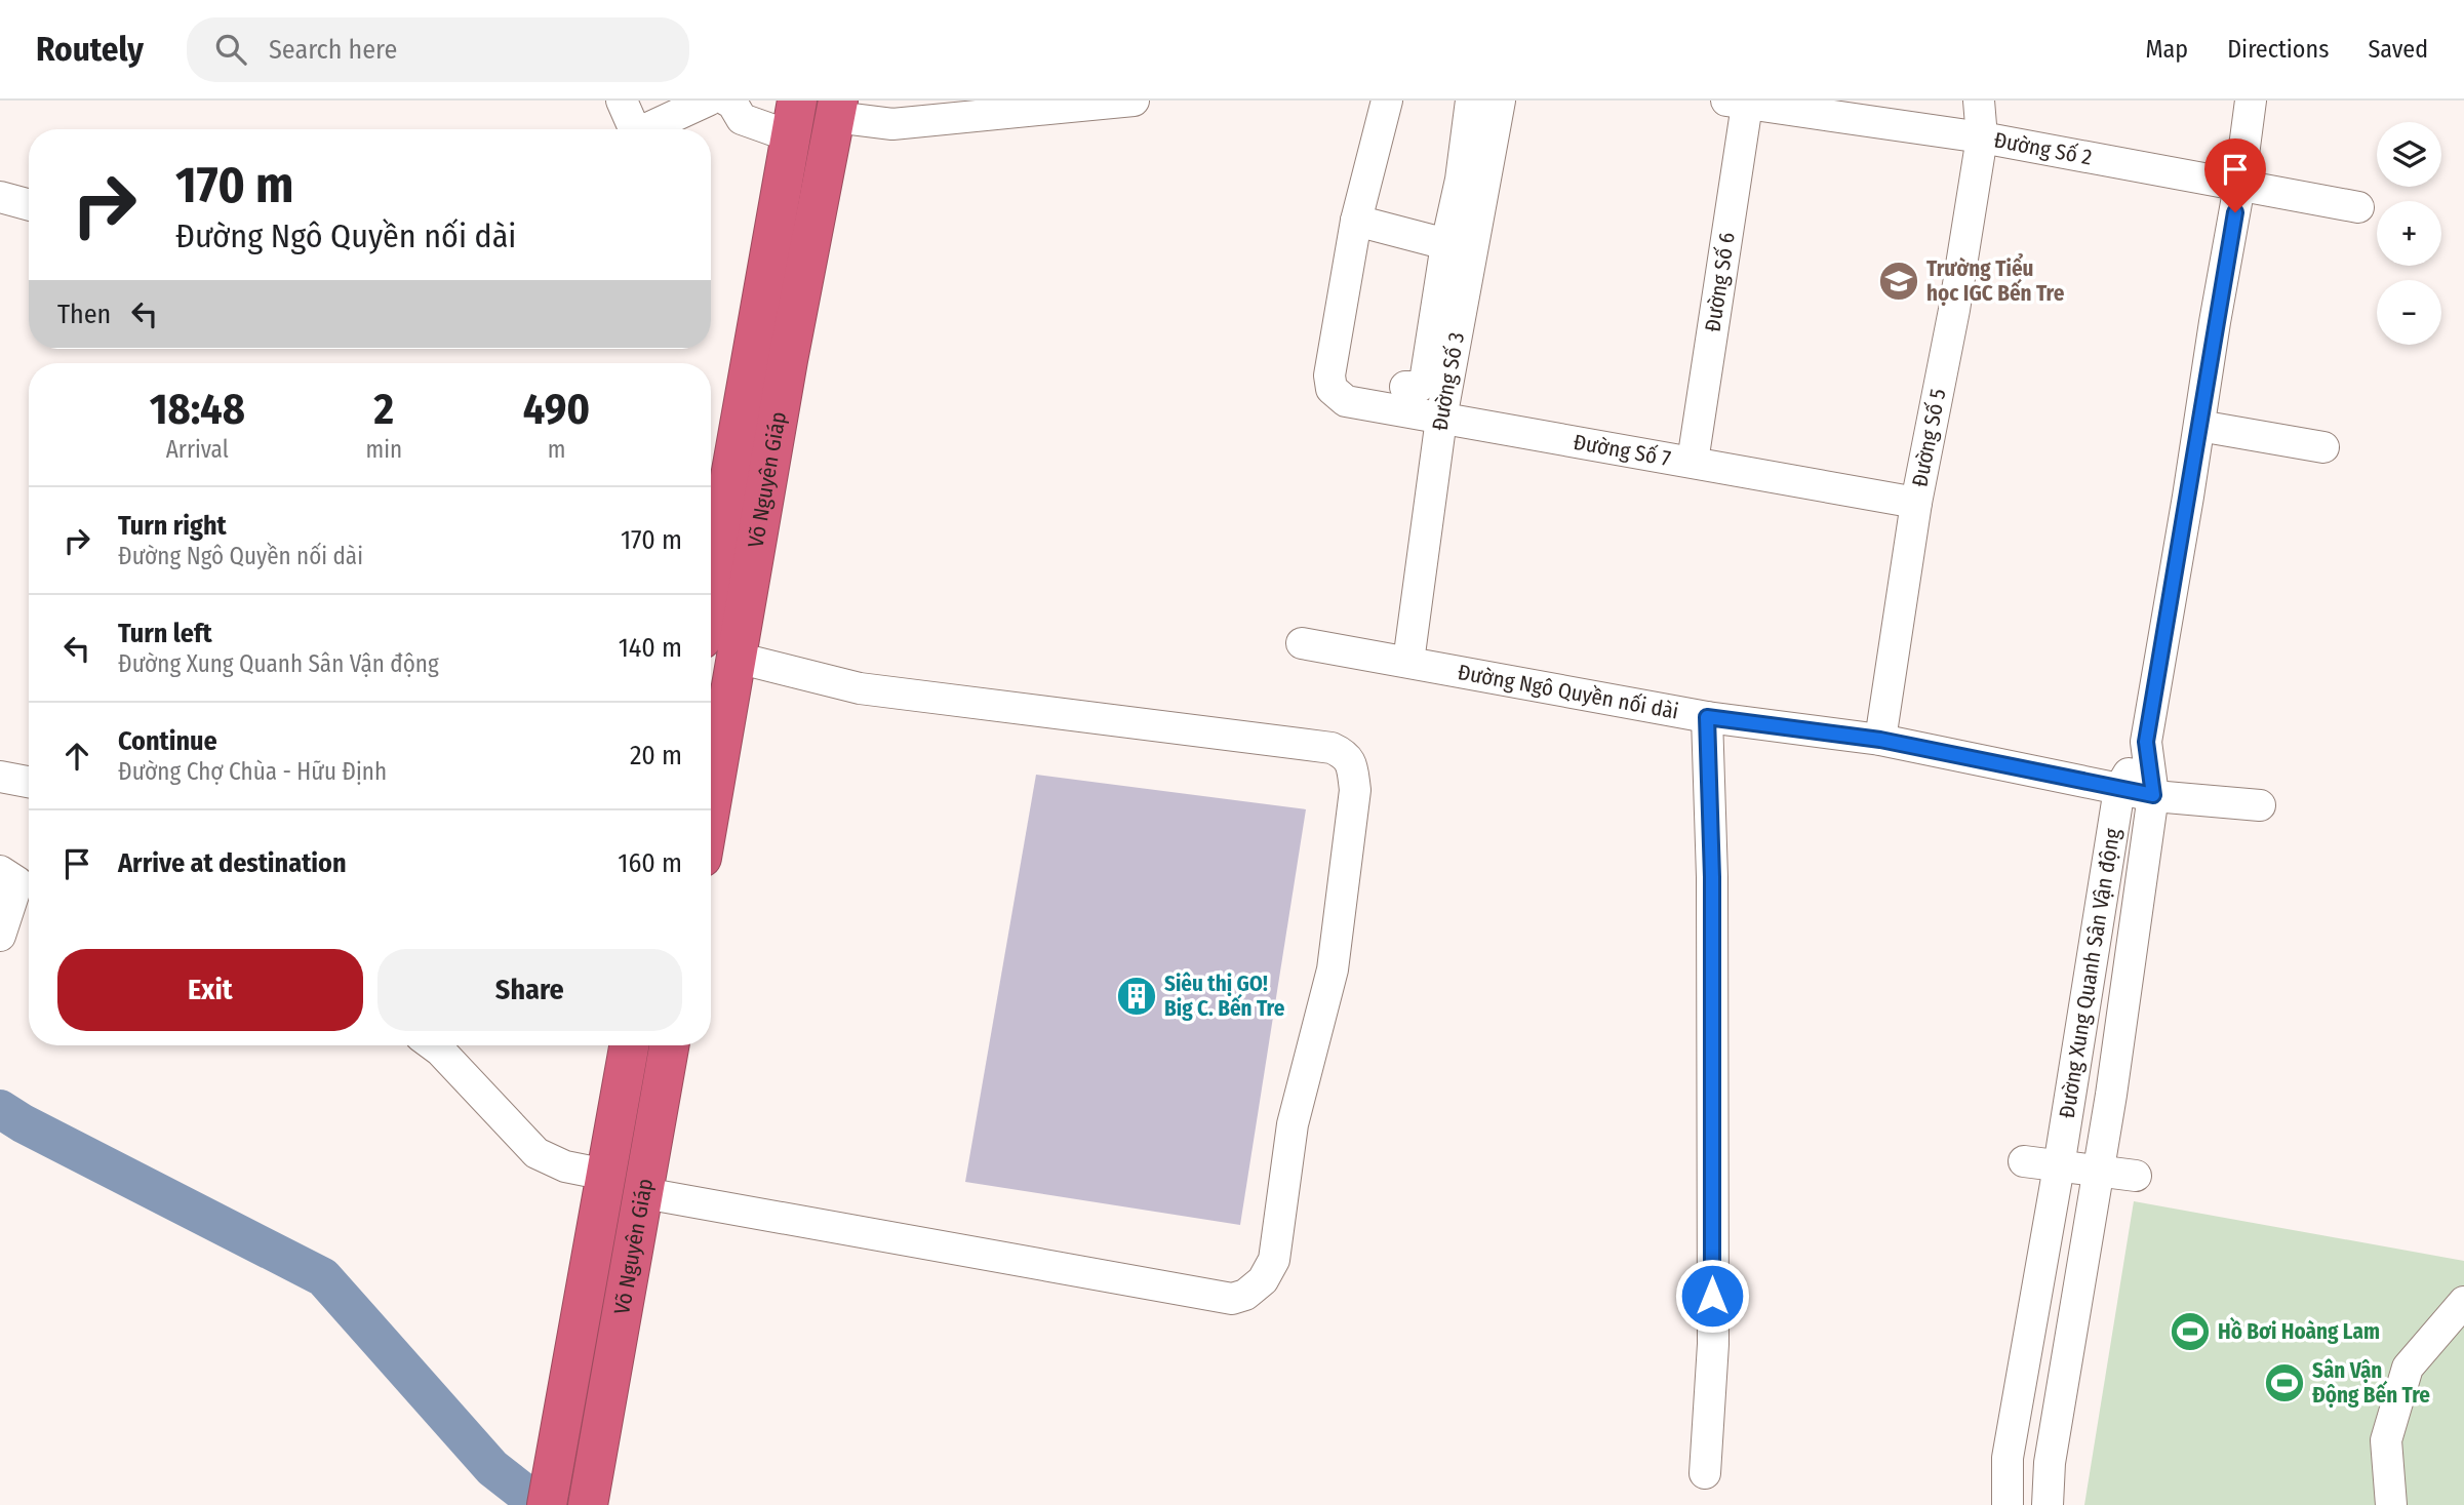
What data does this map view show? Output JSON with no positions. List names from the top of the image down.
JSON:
{
  "streets": {
    "highway": ["Võ Nguyên Giáp"],
    "street": [
      "Đường Số 2",
      "Đường Số 6",
      "Đường Số 3",
      "Đường Số 5",
      "Đường Số 7",
      "Đường Ngô Quyền nối dài",
      "Đường Xung Quanh Sân Vận động"
    ]
  },
  "crossings": [
    ["Đường Số 2", "Đường Số 6"],
    ["Đường Số 2", "Đường Số 5"],
    ["Đường Số 6", "Đường Số 7"],
    ["Đường Số 3", "Đường Số 7"],
    ["Đường Số 3", "Đường Ngô Quyền nối dài"],
    ["Đường Số 5", "Đường Số 7"],
    ["Đường Số 5", "Đường Ngô Quyền nối dài"],
    ["Đường Ngô Quyền nối dài", "Đường Xung Quanh Sân Vận động"]
  ],
  "places": {
    "school or university": ["Trường Tiểu học IGC Bến Tre"],
    "building": ["Siêu thị GO! Big C. Bến Tre"],
    "sports": ["Hồ Bơi Hoàng Lam", "Sân Vận Động Bến Tre"]
  },
  "page": {
    "header": "Routely",
    "search": "Search here",
    "nav": ["Map", "Directions", "Saved"],
    "map_buttons": ["+", "−"],
    "turn": ["170 m", "Đường Ngô Quyền nối dài"],
    "then": "Then",
    "eta": [
      "18:48",
      "Arrival",
      "2",
      "min",
      "490",
      "m"
    ],
    "list": [
      {
        "name": "Turn right",
        "note": "Đường Ngô Quyền nối dài",
        "value": "170 m"
      },
      {
        "name": "Turn left",
        "note": "Đường Xung Quanh Sân Vận động",
        "value": "140 m"
      },
      {
        "name": "Continue",
        "note": "Đường Chợ Chùa - Hữu Định",
        "value": "20 m"
      },
      {
        "name": "Arrive at destination",
        "value": "160 m"
      }
    ],
    "buttons": ["Exit", "Share"]
  }
}
